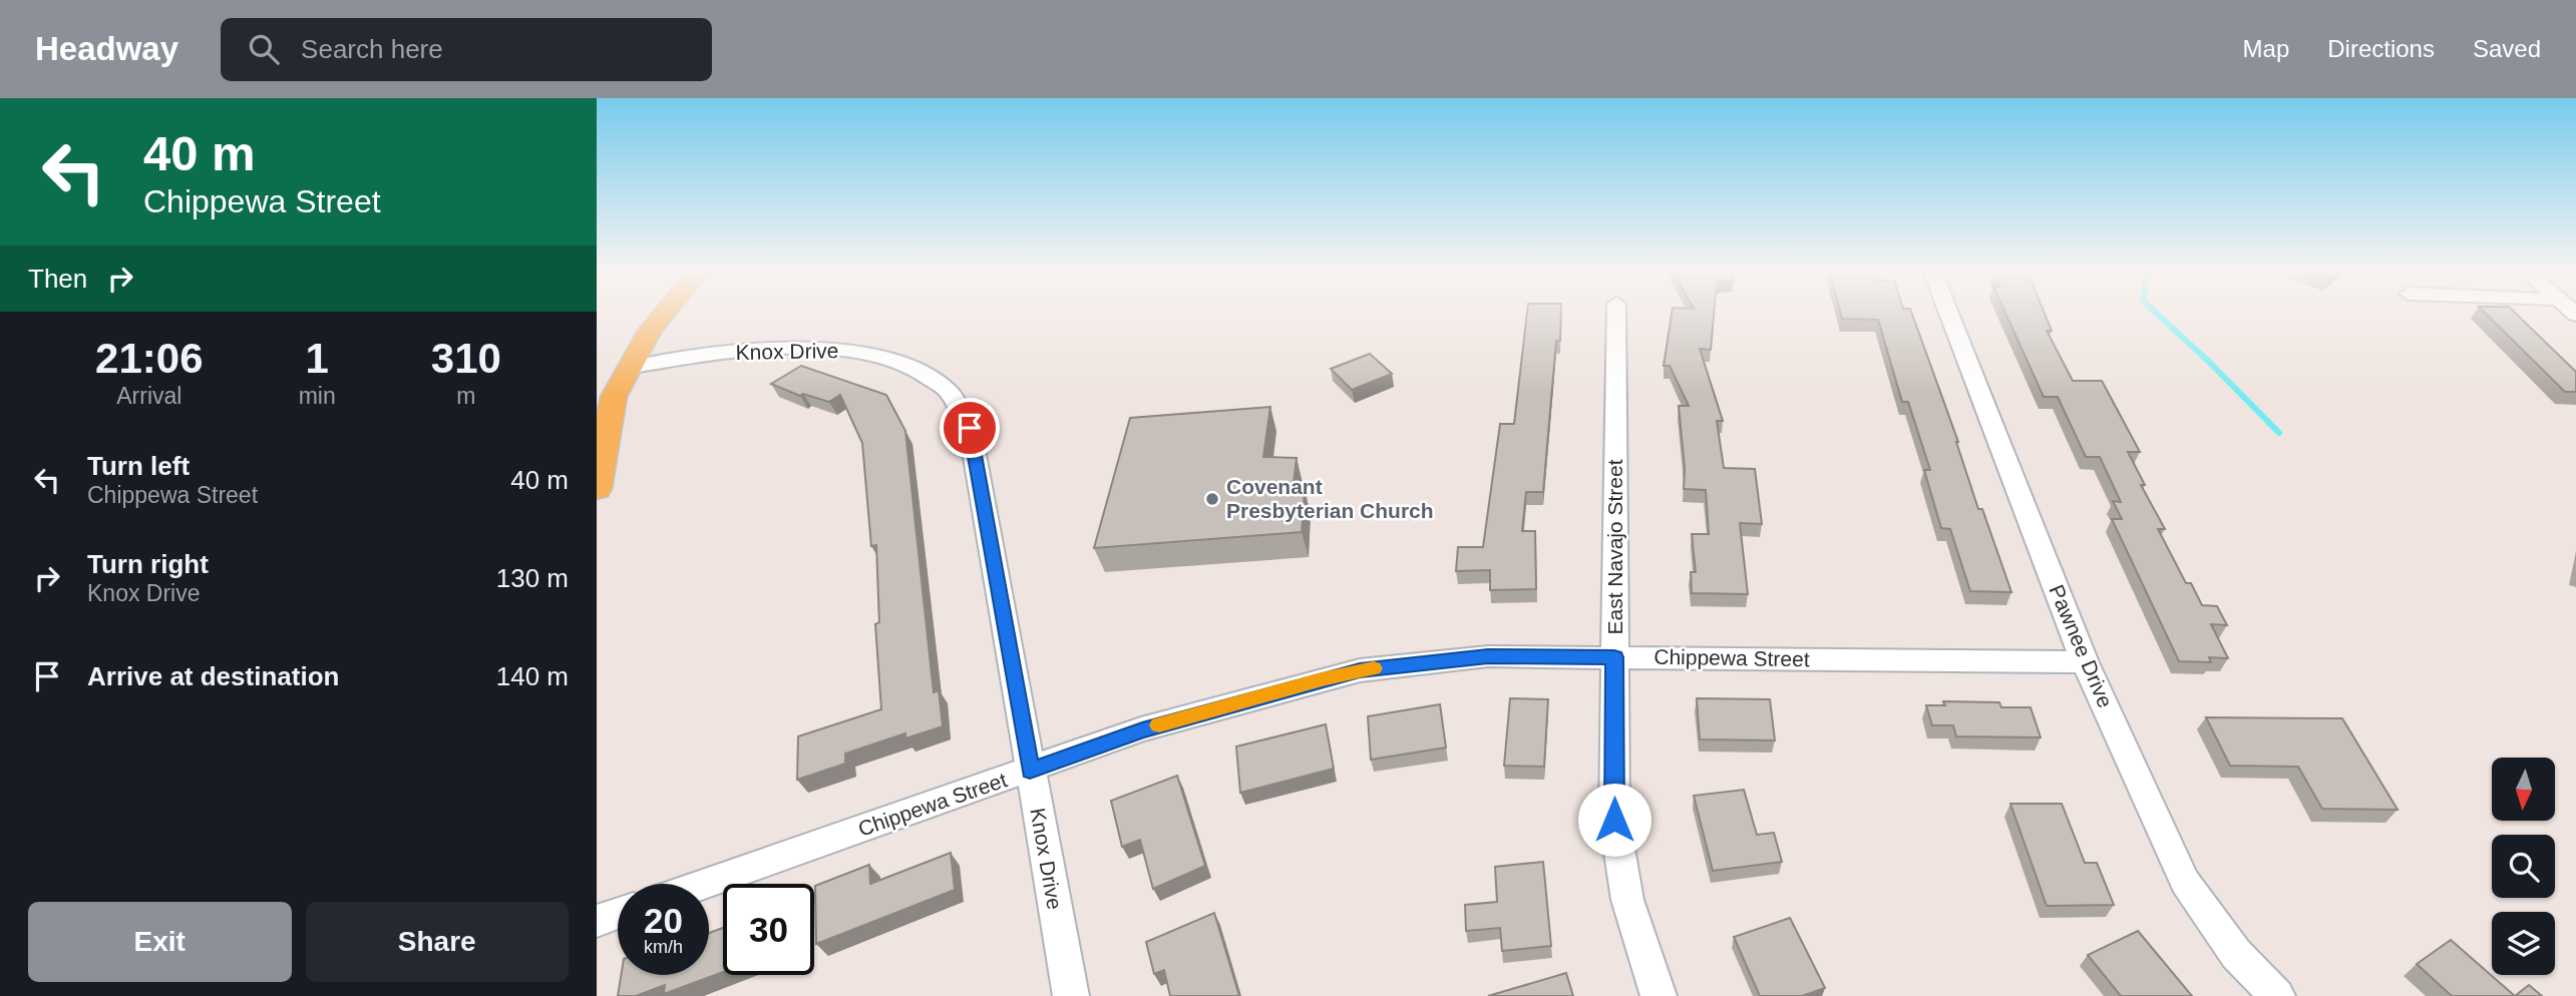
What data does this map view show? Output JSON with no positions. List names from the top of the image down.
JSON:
{
  "streets": {
    "street": [
      "Knox Drive",
      "East Navajo Street",
      "Pawnee Drive",
      "Chippewa Street"
    ]
  },
  "crossings": [
    ["Knox Drive", "Chippewa Street"],
    ["East Navajo Street", "Chippewa Street"],
    ["Pawnee Drive", "Chippewa Street"]
  ],
  "places": ["Covenant Presbyterian Church"],
  "north": "bottom",
  "page": {
    "header": "Headway",
    "search": "Search here",
    "nav": ["Map", "Directions", "Saved"],
    "turn": ["40 m", "Chippewa Street"],
    "then": "Then",
    "eta": [
      "21:06",
      "Arrival",
      "1",
      "min",
      "310",
      "m"
    ],
    "list": [
      {
        "name": "Turn left",
        "note": "Chippewa Street",
        "value": "40 m"
      },
      {
        "name": "Turn right",
        "note": "Knox Drive",
        "value": "130 m"
      },
      {
        "name": "Arrive at destination",
        "value": "140 m"
      }
    ],
    "speed": "20 km/h",
    "limit": "30",
    "buttons": ["Exit", "Share"]
  }
}
